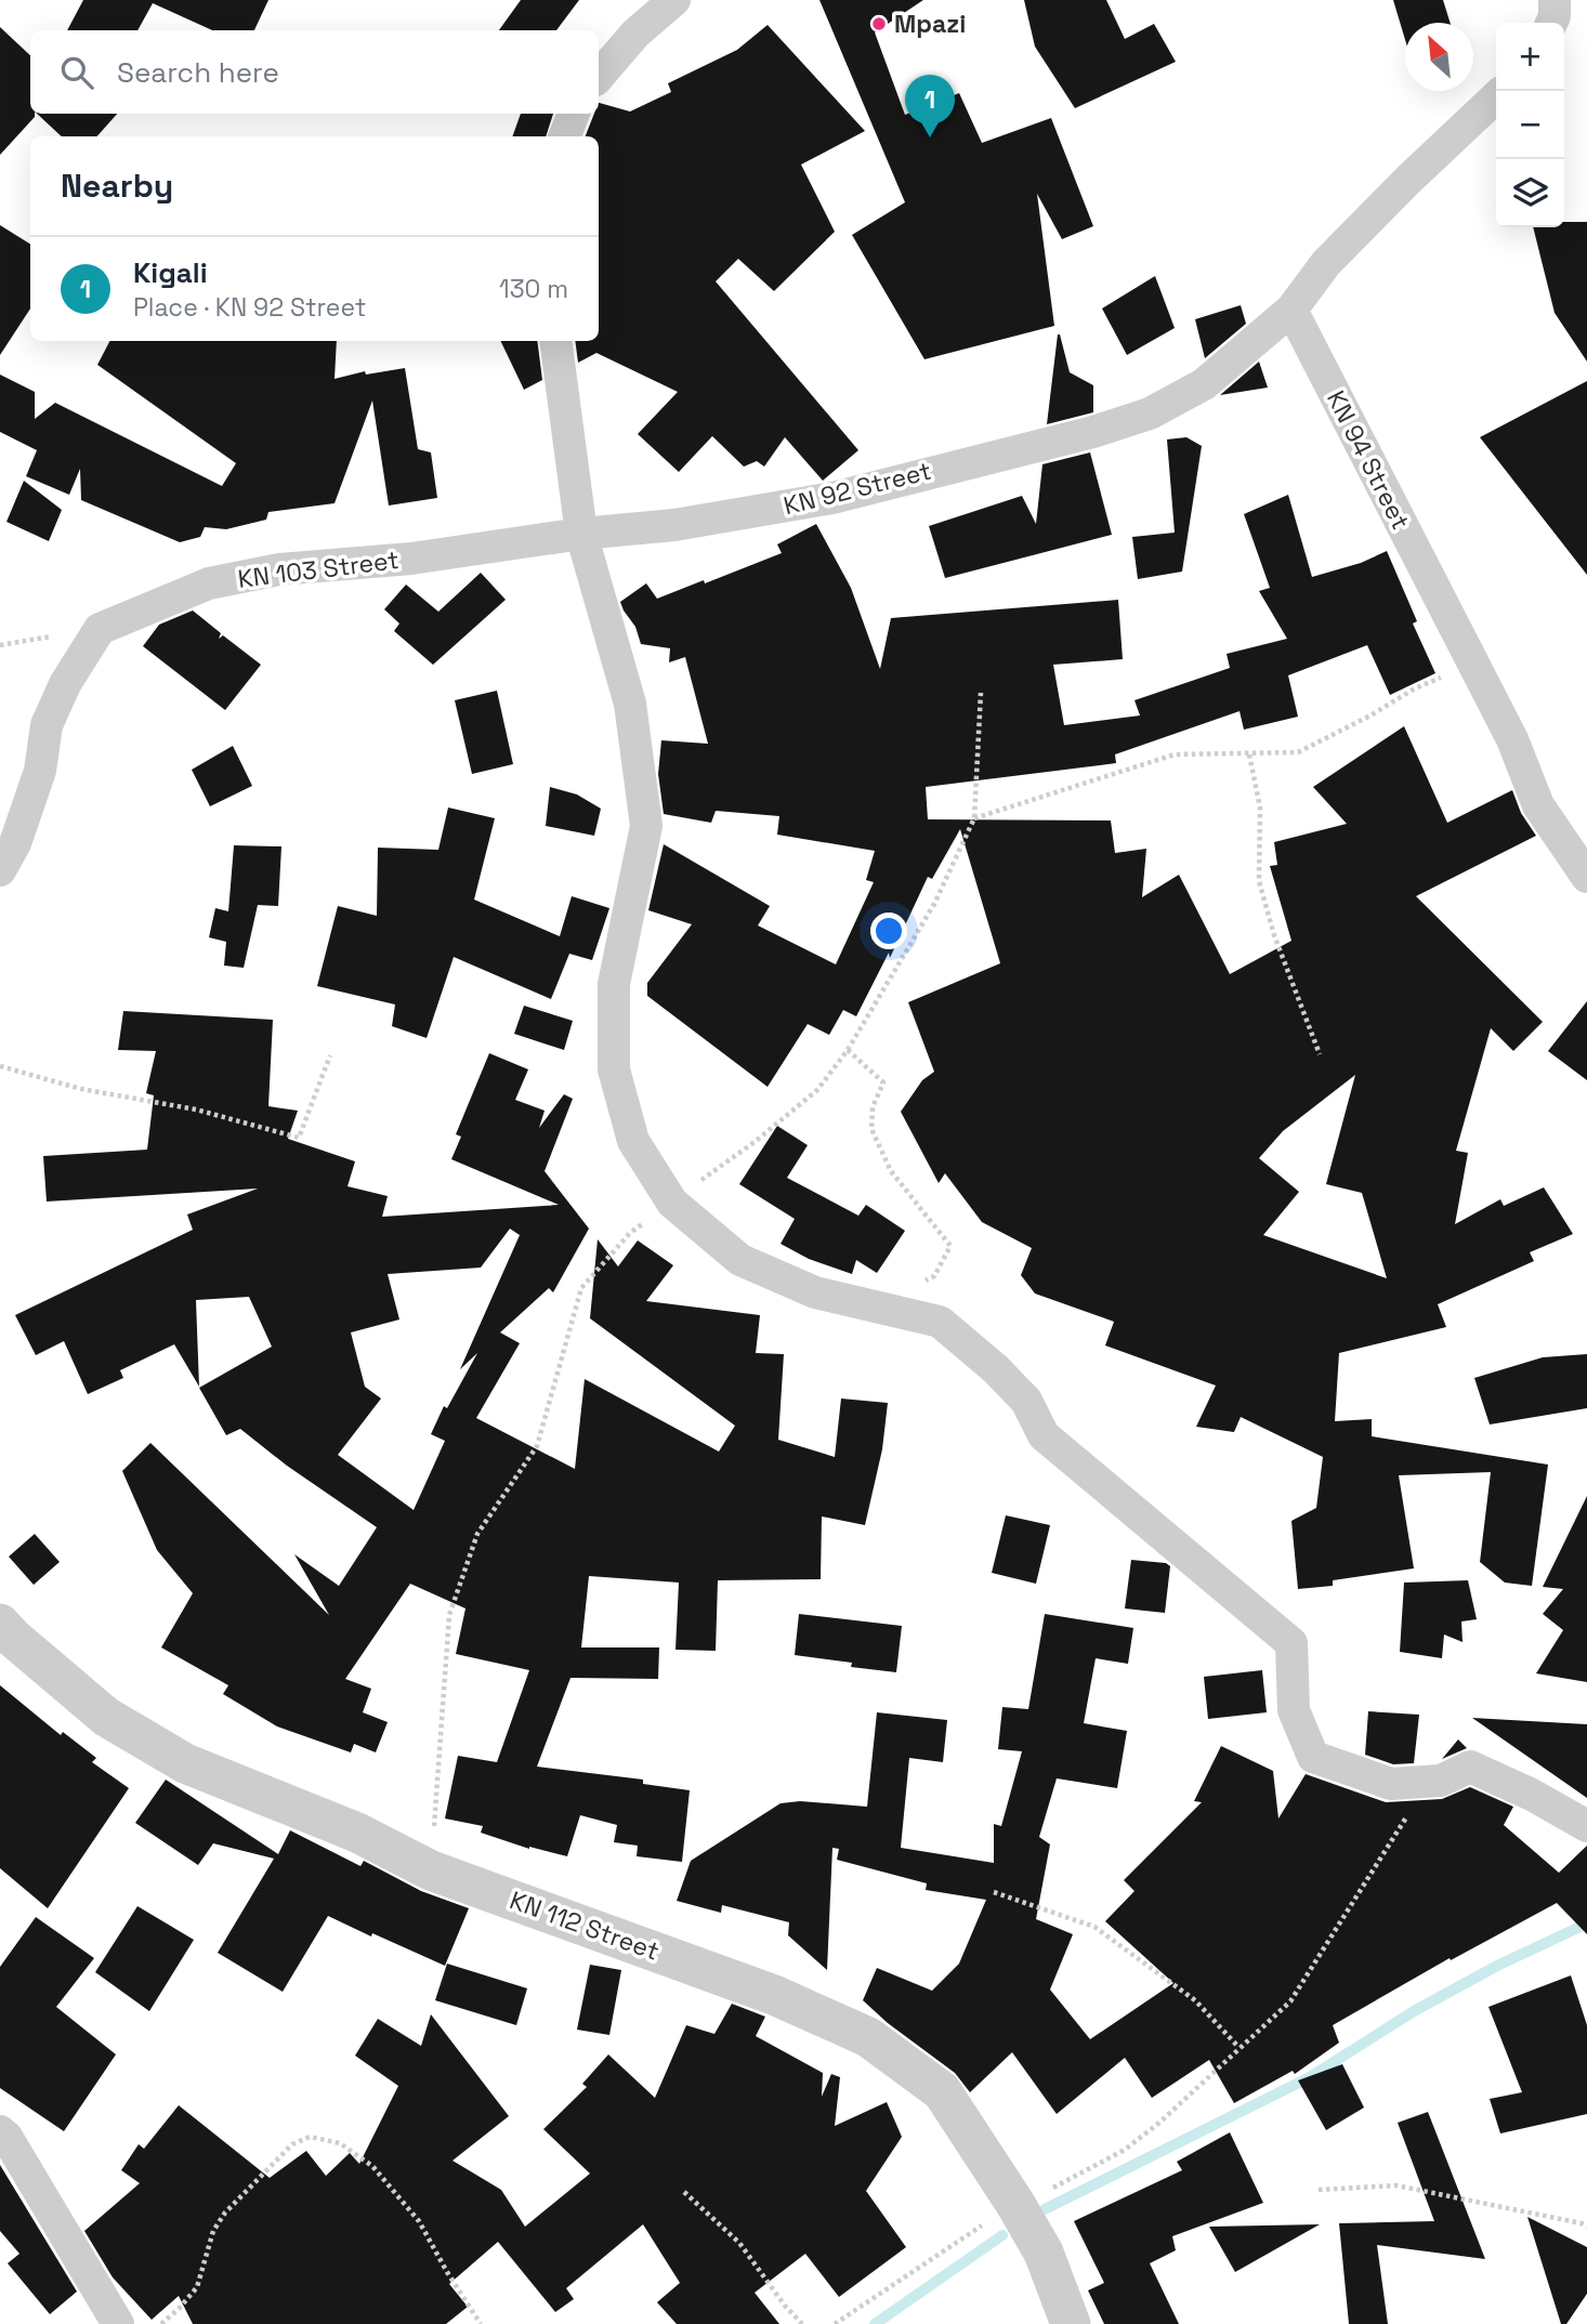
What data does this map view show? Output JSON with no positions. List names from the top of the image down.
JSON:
{
  "streets": {
    "street": [
      "KN 94 Street",
      "KN 92 Street",
      "KN 103 Street",
      "KN 112 Street"
    ]
  },
  "crossings": [
    ["KN 94 Street", "KN 92 Street"],
    ["KN 92 Street", "KN 103 Street"]
  ],
  "places": ["Mpazi"],
  "north": "top left",
  "page": {
    "map_buttons": ["+", "−"],
    "search": "Search here",
    "pins": "1",
    "heading": "Nearby",
    "list": [
      {
        "mark": "1",
        "name": "Kigali",
        "note": "Place · KN 92 Street",
        "value": "130 m"
      }
    ]
  }
}
